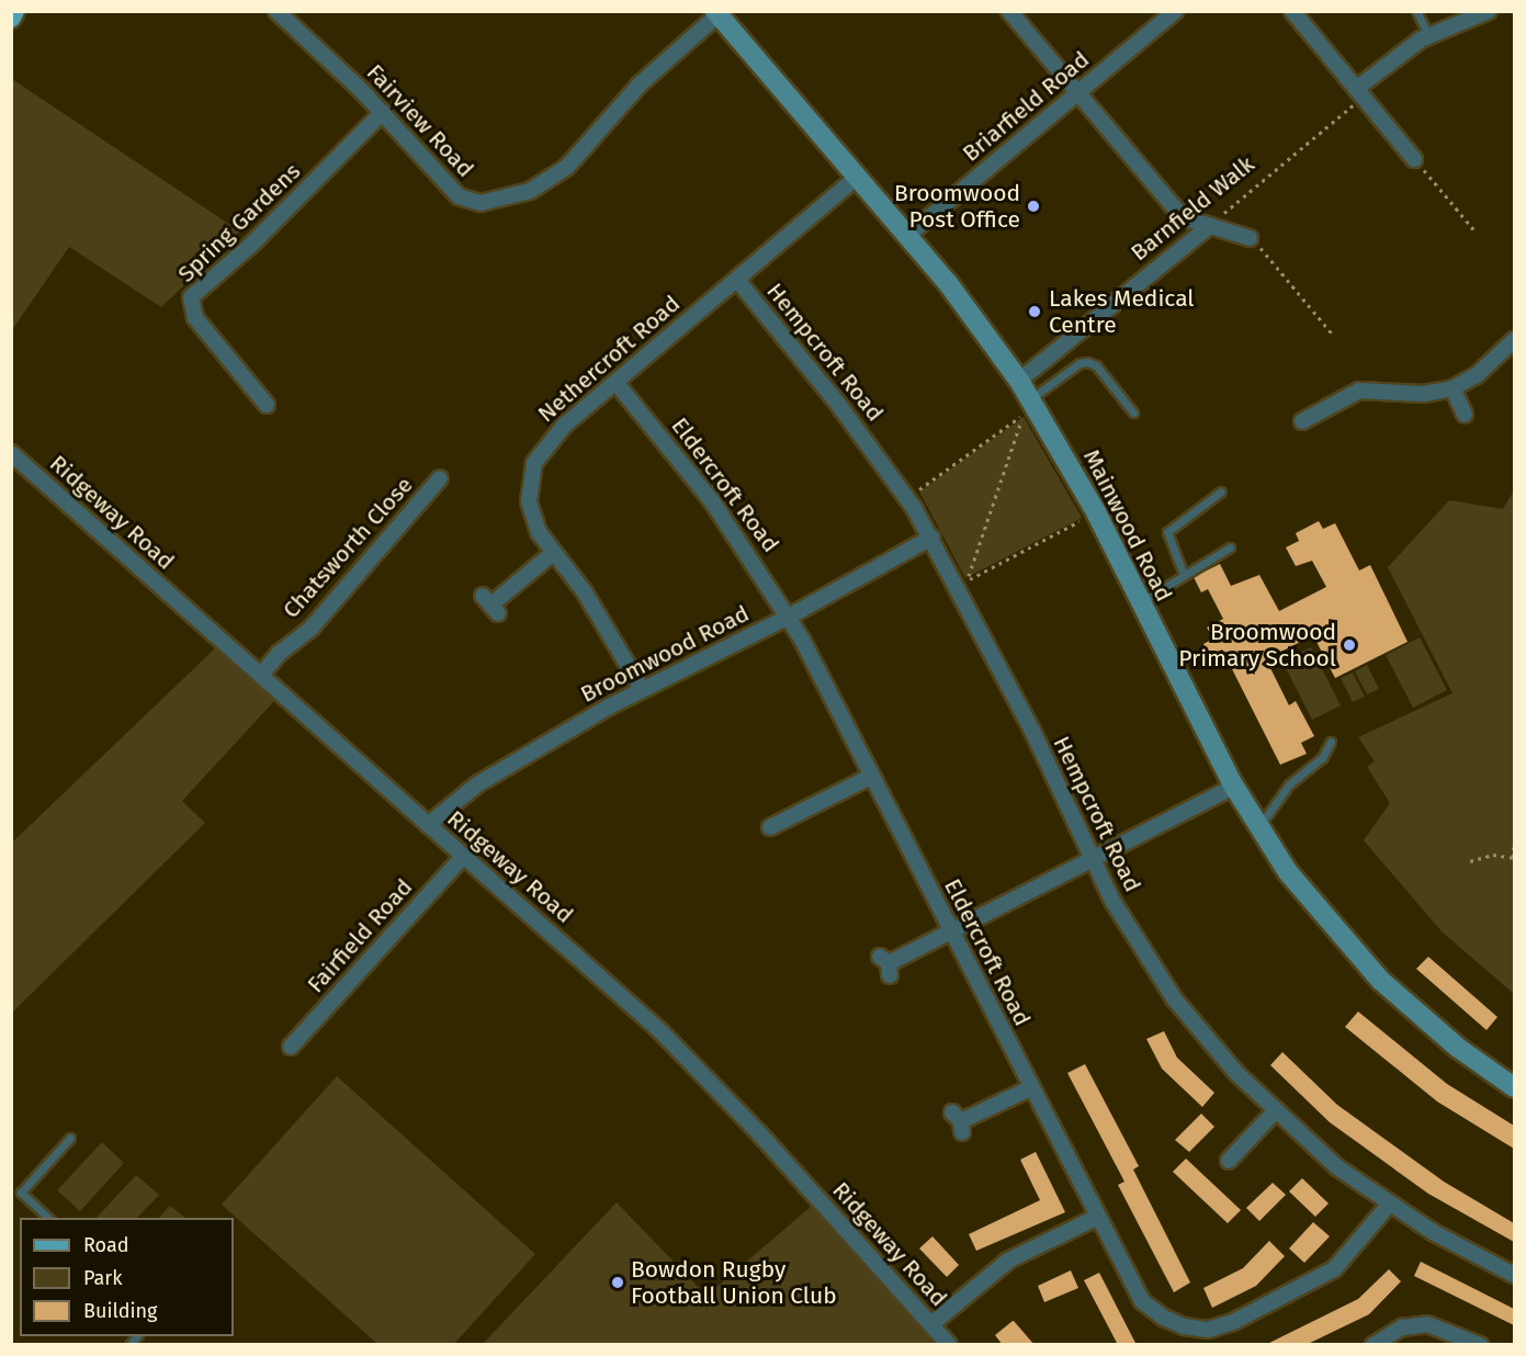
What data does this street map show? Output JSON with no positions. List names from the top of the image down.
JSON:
{
  "streets": {
    "street": [
      "Briarfield Road",
      "Fairview Road",
      "Barnfield Walk",
      "Spring Gardens",
      "Hempcroft Road",
      "Nethercroft Road",
      "Eldercroft Road",
      "Ridgeway Road",
      "Mainwood Road",
      "Chatsworth Close",
      "Broomwood Road",
      "Fairfield Road"
    ]
  },
  "crossings": [
    ["Briarfield Road", "Mainwood Road"],
    ["Fairview Road", "Spring Gardens"],
    ["Fairview Road", "Mainwood Road"],
    ["Barnfield Walk", "Mainwood Road"],
    ["Hempcroft Road", "Nethercroft Road"],
    ["Hempcroft Road", "Eldercroft Road"],
    ["Hempcroft Road", "Broomwood Road"],
    ["Nethercroft Road", "Eldercroft Road"],
    ["Nethercroft Road", "Mainwood Road"],
    ["Nethercroft Road", "Broomwood Road"],
    ["Eldercroft Road", "Broomwood Road"],
    ["Ridgeway Road", "Chatsworth Close"],
    ["Ridgeway Road", "Broomwood Road"],
    ["Ridgeway Road", "Fairfield Road"]
  ],
  "places": [
    "Broomwood Post Office",
    "Lakes Medical Centre",
    "Broomwood Primary School",
    "Bowdon Rugby Football Union Club"
  ],
  "legend": ["Road", "Park", "Building"]
}
